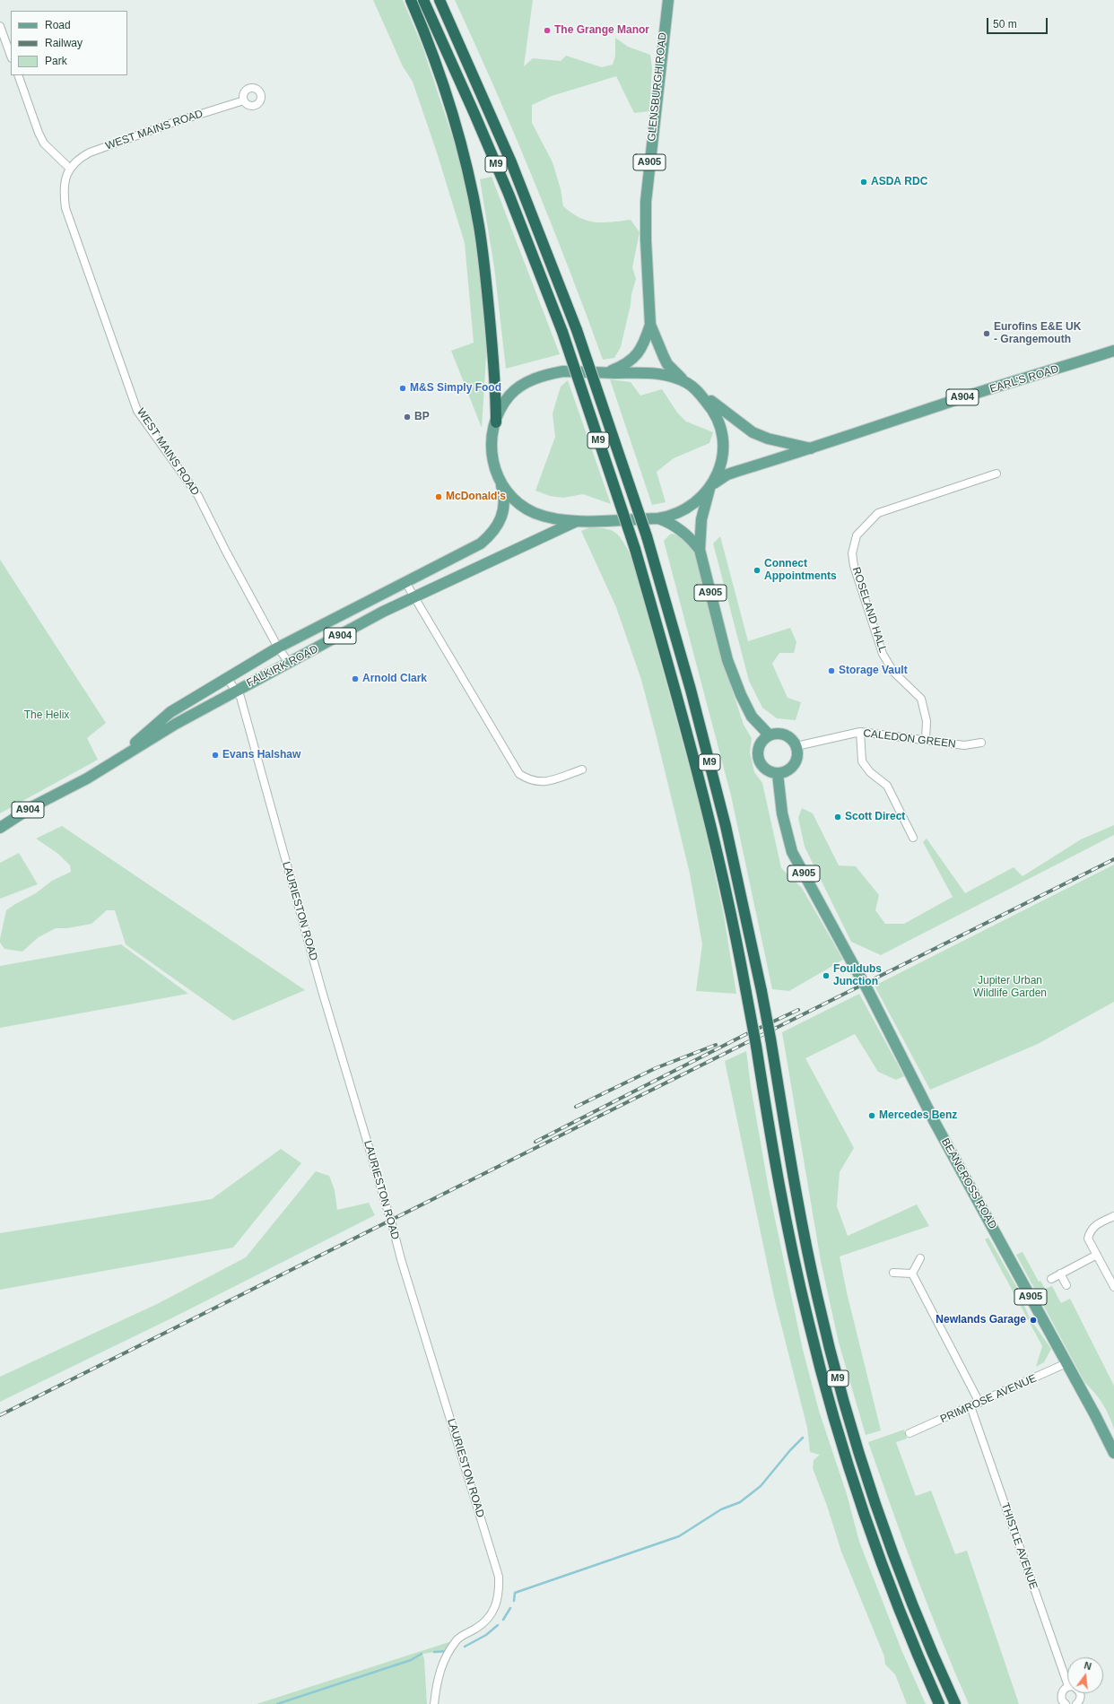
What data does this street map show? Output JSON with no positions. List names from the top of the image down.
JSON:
{
  "streets": {
    "highway": ["M9"],
    "main road": [
      "GLENSBURGH ROAD",
      "A905",
      "EARL'S ROAD",
      "A904",
      "FALKIRK ROAD",
      "BEANCROSS ROAD"
    ],
    "street": [
      "WEST MAINS ROAD",
      "ROSELAND HALL",
      "CALEDON GREEN",
      "LAURIESTON ROAD",
      "PRIMROSE AVENUE",
      "THISTLE AVENUE"
    ]
  },
  "crossings": [
    ["WEST MAINS ROAD", "FALKIRK ROAD"],
    ["A905", "EARL'S ROAD"],
    ["A905", "CALEDON GREEN"],
    ["A905", "BEANCROSS ROAD"],
    ["ROSELAND HALL", "CALEDON GREEN"],
    ["FALKIRK ROAD", "LAURIESTON ROAD"],
    ["CALEDON GREEN", "BEANCROSS ROAD"],
    ["BEANCROSS ROAD", "PRIMROSE AVENUE"],
    ["PRIMROSE AVENUE", "THISTLE AVENUE"]
  ],
  "parks": ["The Helix", "Jupiter Urban Wildlife Garden"],
  "places": [
    "The Grange Manor",
    "ASDA RDC",
    "Eurofins E&E UK - Grangemouth",
    "M&S Simply Food",
    "BP",
    "McDonald's",
    "Connect Appointments",
    "Storage Vault",
    "Arnold Clark",
    "Evans Halshaw",
    "Scott Direct",
    "Fouldubs Junction",
    "Mercedes Benz",
    "Newlands Garage"
  ],
  "legend": ["Road", "Railway", "Park"],
  "scale_bar": "50 m",
  "north": "top"
}
